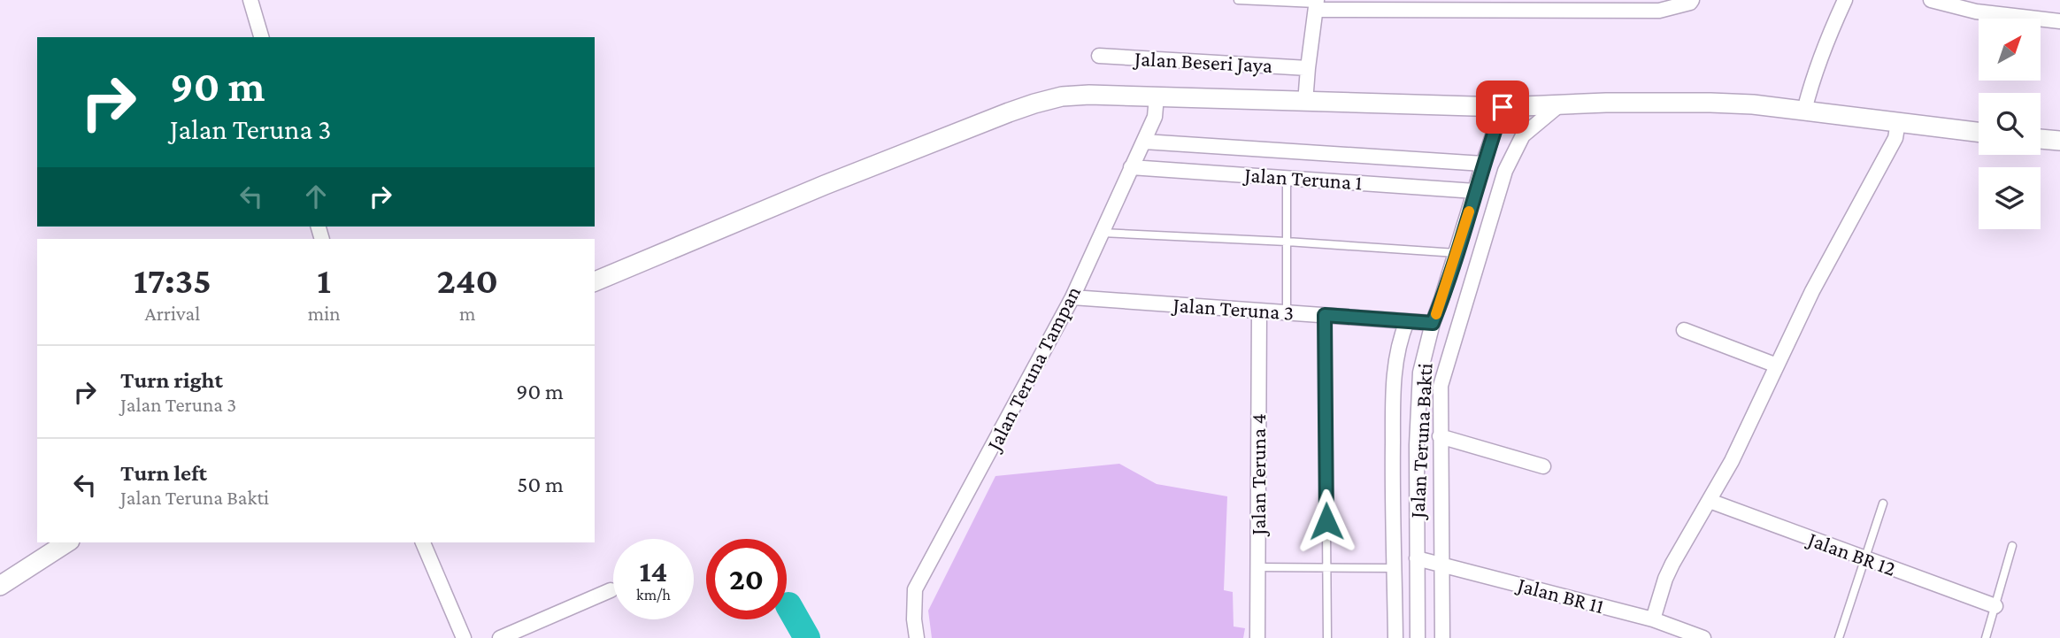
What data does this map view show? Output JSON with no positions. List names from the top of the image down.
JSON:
{
  "streets": {
    "street": [
      "Jalan Beseri Jaya",
      "Jalan Teruna 1",
      "Jalan Teruna 3",
      "Jalan Teruna Tampan",
      "Jalan Teruna Bakti",
      "Jalan Teruna 4",
      "Jalan BR 12",
      "Jalan BR 11"
    ]
  },
  "crossings": [
    ["Jalan Teruna 1", "Jalan Teruna Tampan"],
    ["Jalan Teruna 1", "Jalan Teruna Bakti"],
    ["Jalan Teruna 3", "Jalan Teruna Tampan"],
    ["Jalan Teruna 3", "Jalan Teruna Bakti"],
    ["Jalan Teruna 3", "Jalan Teruna 4"],
    ["Jalan Teruna Bakti", "Jalan BR 11"]
  ],
  "north": "top right",
  "page": {
    "turn": ["90 m", "Jalan Teruna 3"],
    "eta": [
      "17:35",
      "Arrival",
      "1",
      "min",
      "240",
      "m"
    ],
    "list": [
      {
        "name": "Turn right",
        "note": "Jalan Teruna 3",
        "value": "90 m"
      },
      {
        "name": "Turn left",
        "note": "Jalan Teruna Bakti",
        "value": "50 m"
      }
    ],
    "speed": "14 km/h",
    "limit": "20"
  }
}
